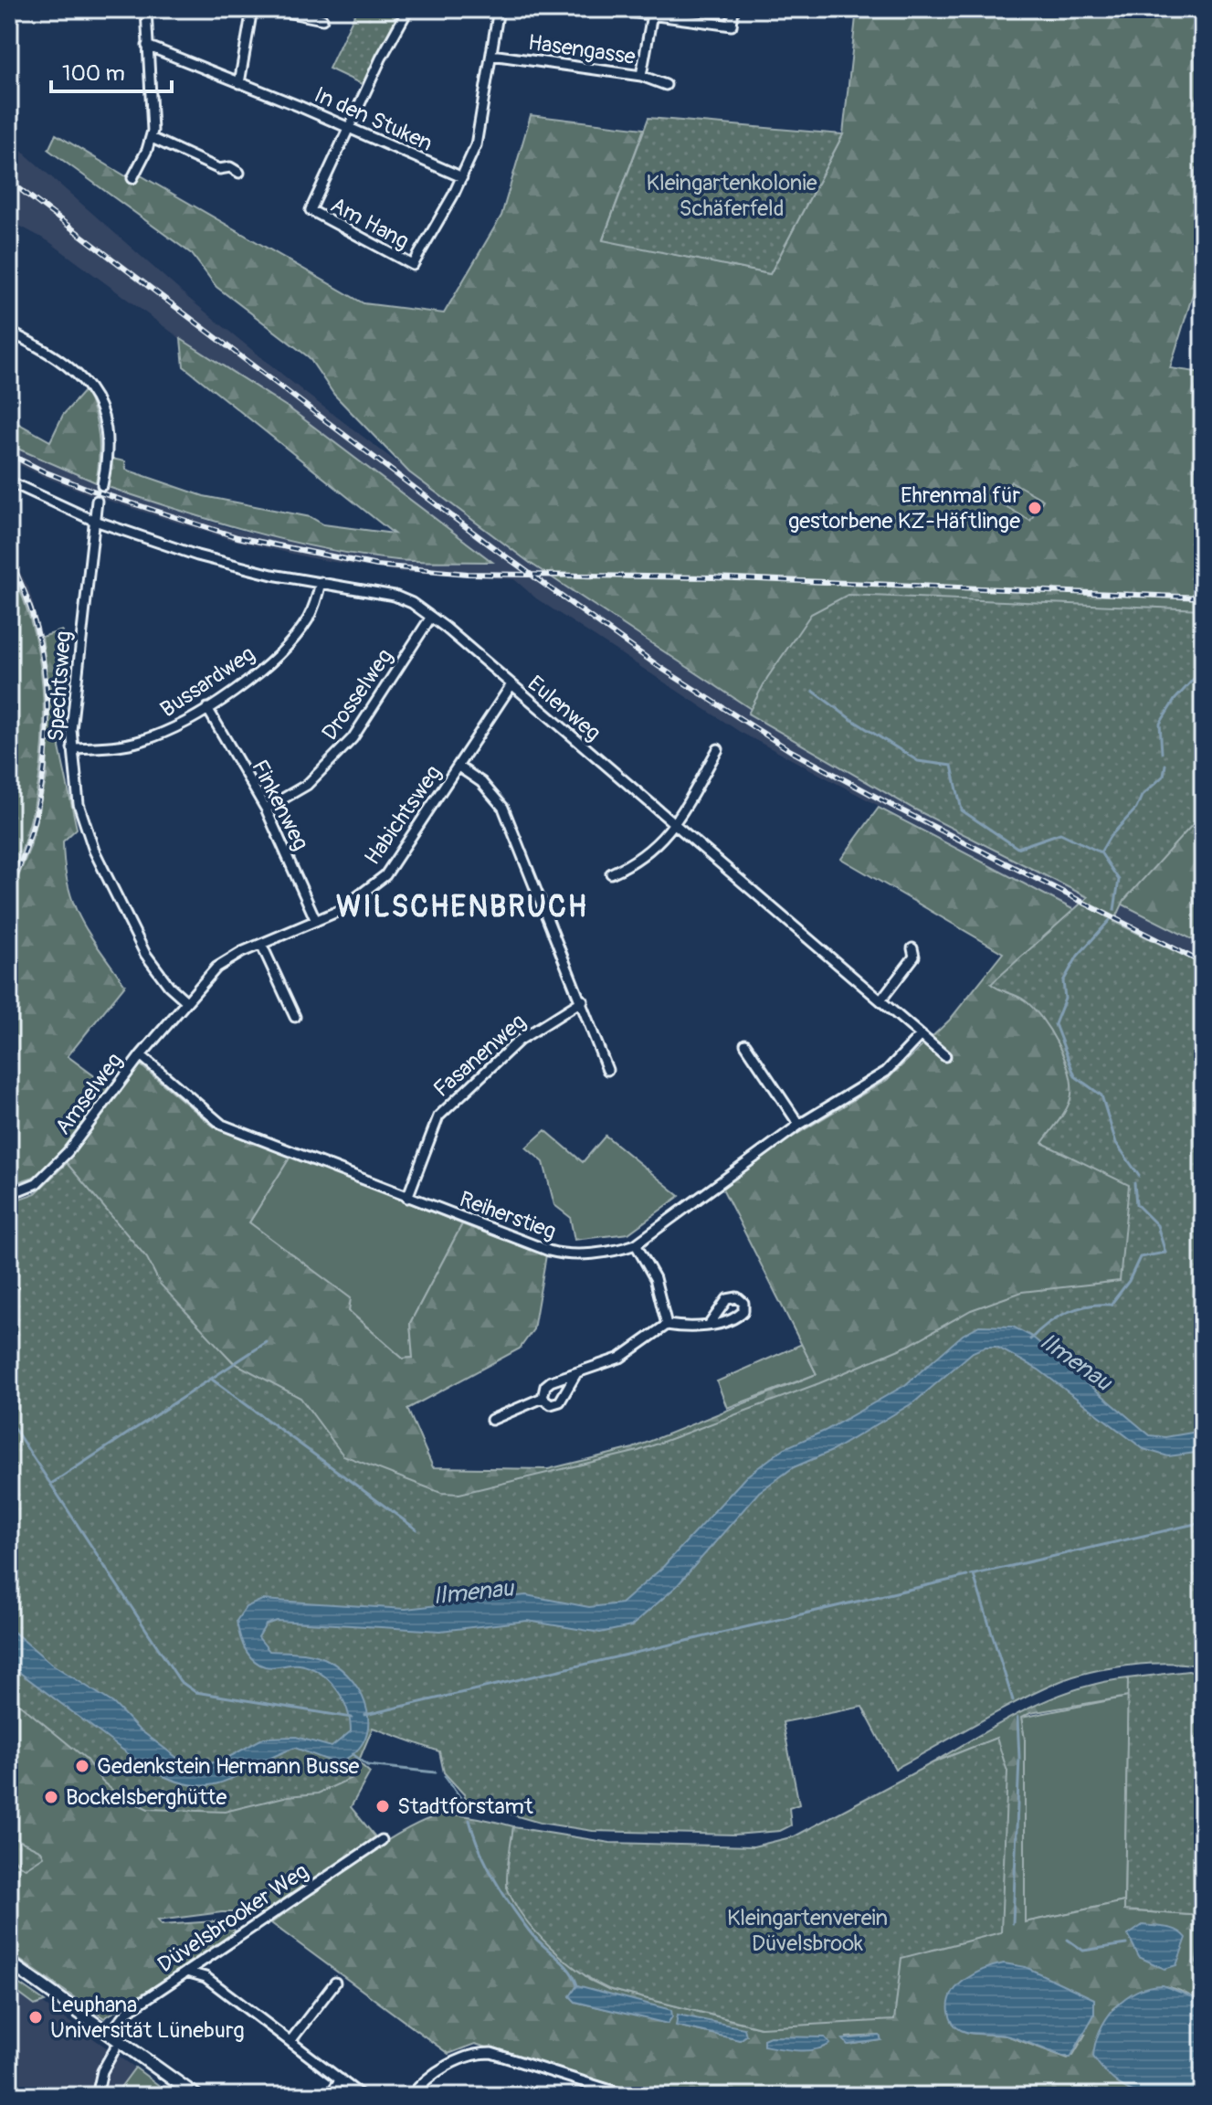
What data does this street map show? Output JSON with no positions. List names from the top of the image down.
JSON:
{
  "streets": {
    "street": [
      "Hasengasse",
      "In den Stuken",
      "Am Hang",
      "Bussardweg",
      "Spechtsweg",
      "Drosselweg",
      "Eulenweg",
      "Finkenweg",
      "Habichtsweg",
      "Fasanenweg",
      "Amselweg",
      "Reiherstieg",
      "Düvelsbrooker Weg"
    ]
  },
  "crossings": [
    ["In den Stuken", "Am Hang"],
    ["Bussardweg", "Spechtsweg"],
    ["Bussardweg", "Eulenweg"],
    ["Bussardweg", "Finkenweg"],
    ["Spechtsweg", "Eulenweg"],
    ["Spechtsweg", "Habichtsweg"],
    ["Spechtsweg", "Amselweg"],
    ["Drosselweg", "Eulenweg"],
    ["Drosselweg", "Finkenweg"],
    ["Eulenweg", "Habichtsweg"],
    ["Eulenweg", "Reiherstieg"],
    ["Finkenweg", "Habichtsweg"],
    ["Habichtsweg", "Amselweg"],
    ["Fasanenweg", "Reiherstieg"],
    ["Amselweg", "Reiherstieg"]
  ],
  "districts": ["WILSCHENBRUCH"],
  "water": ["Ilmenau"],
  "parks": ["Kleingartenkolonie Schäferfeld", "Kleingartenverein Düvelsbrook"],
  "places": [
    "Ehrenmal für gestorbene KZ-Häftlinge",
    "Gedenkstein Hermann Busse",
    "Bockelsberghütte",
    "Stadtforstamt",
    "Leuphana Universität Lüneburg"
  ],
  "scale_bar": "100 m"
}
